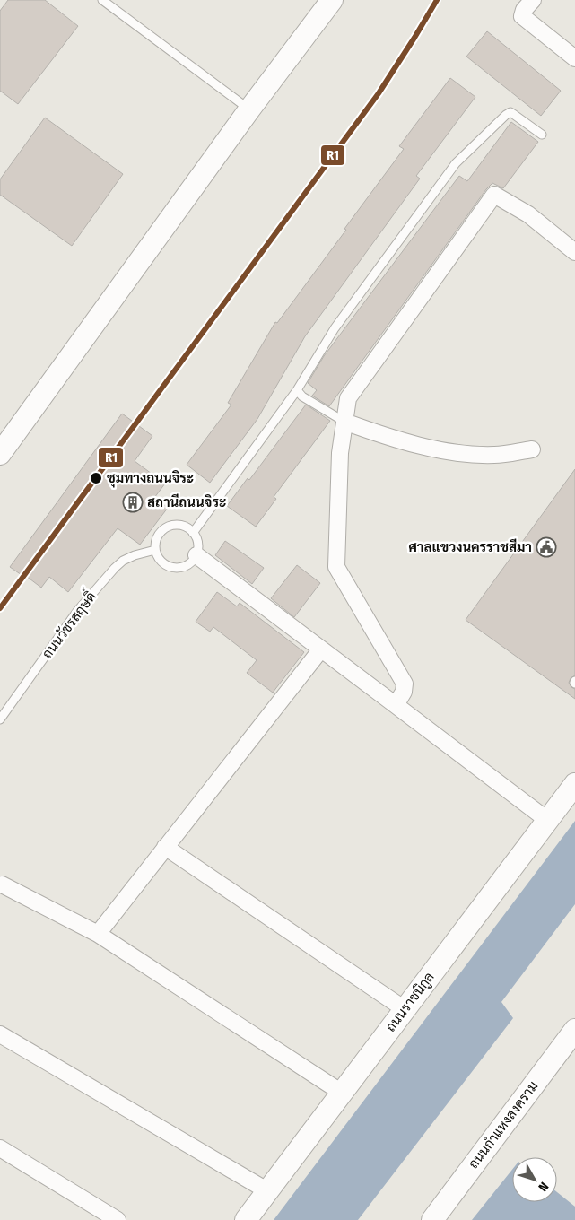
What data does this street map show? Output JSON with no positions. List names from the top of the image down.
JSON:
{
  "streets": {
    "street": ["ถนนราชนิกูล", "ถนนกำแหงสงคราม"],
    "lane": ["ถนนวัชรสฤษดิ์"]
  },
  "places": {
    "other": ["ชุมทางถนนจิระ"],
    "building": ["สถานีถนนจิระ"],
    "public building": ["ศาลแขวงนครราชสีมา"]
  },
  "lines": ["transit line R1"],
  "north": "bottom right"
}
